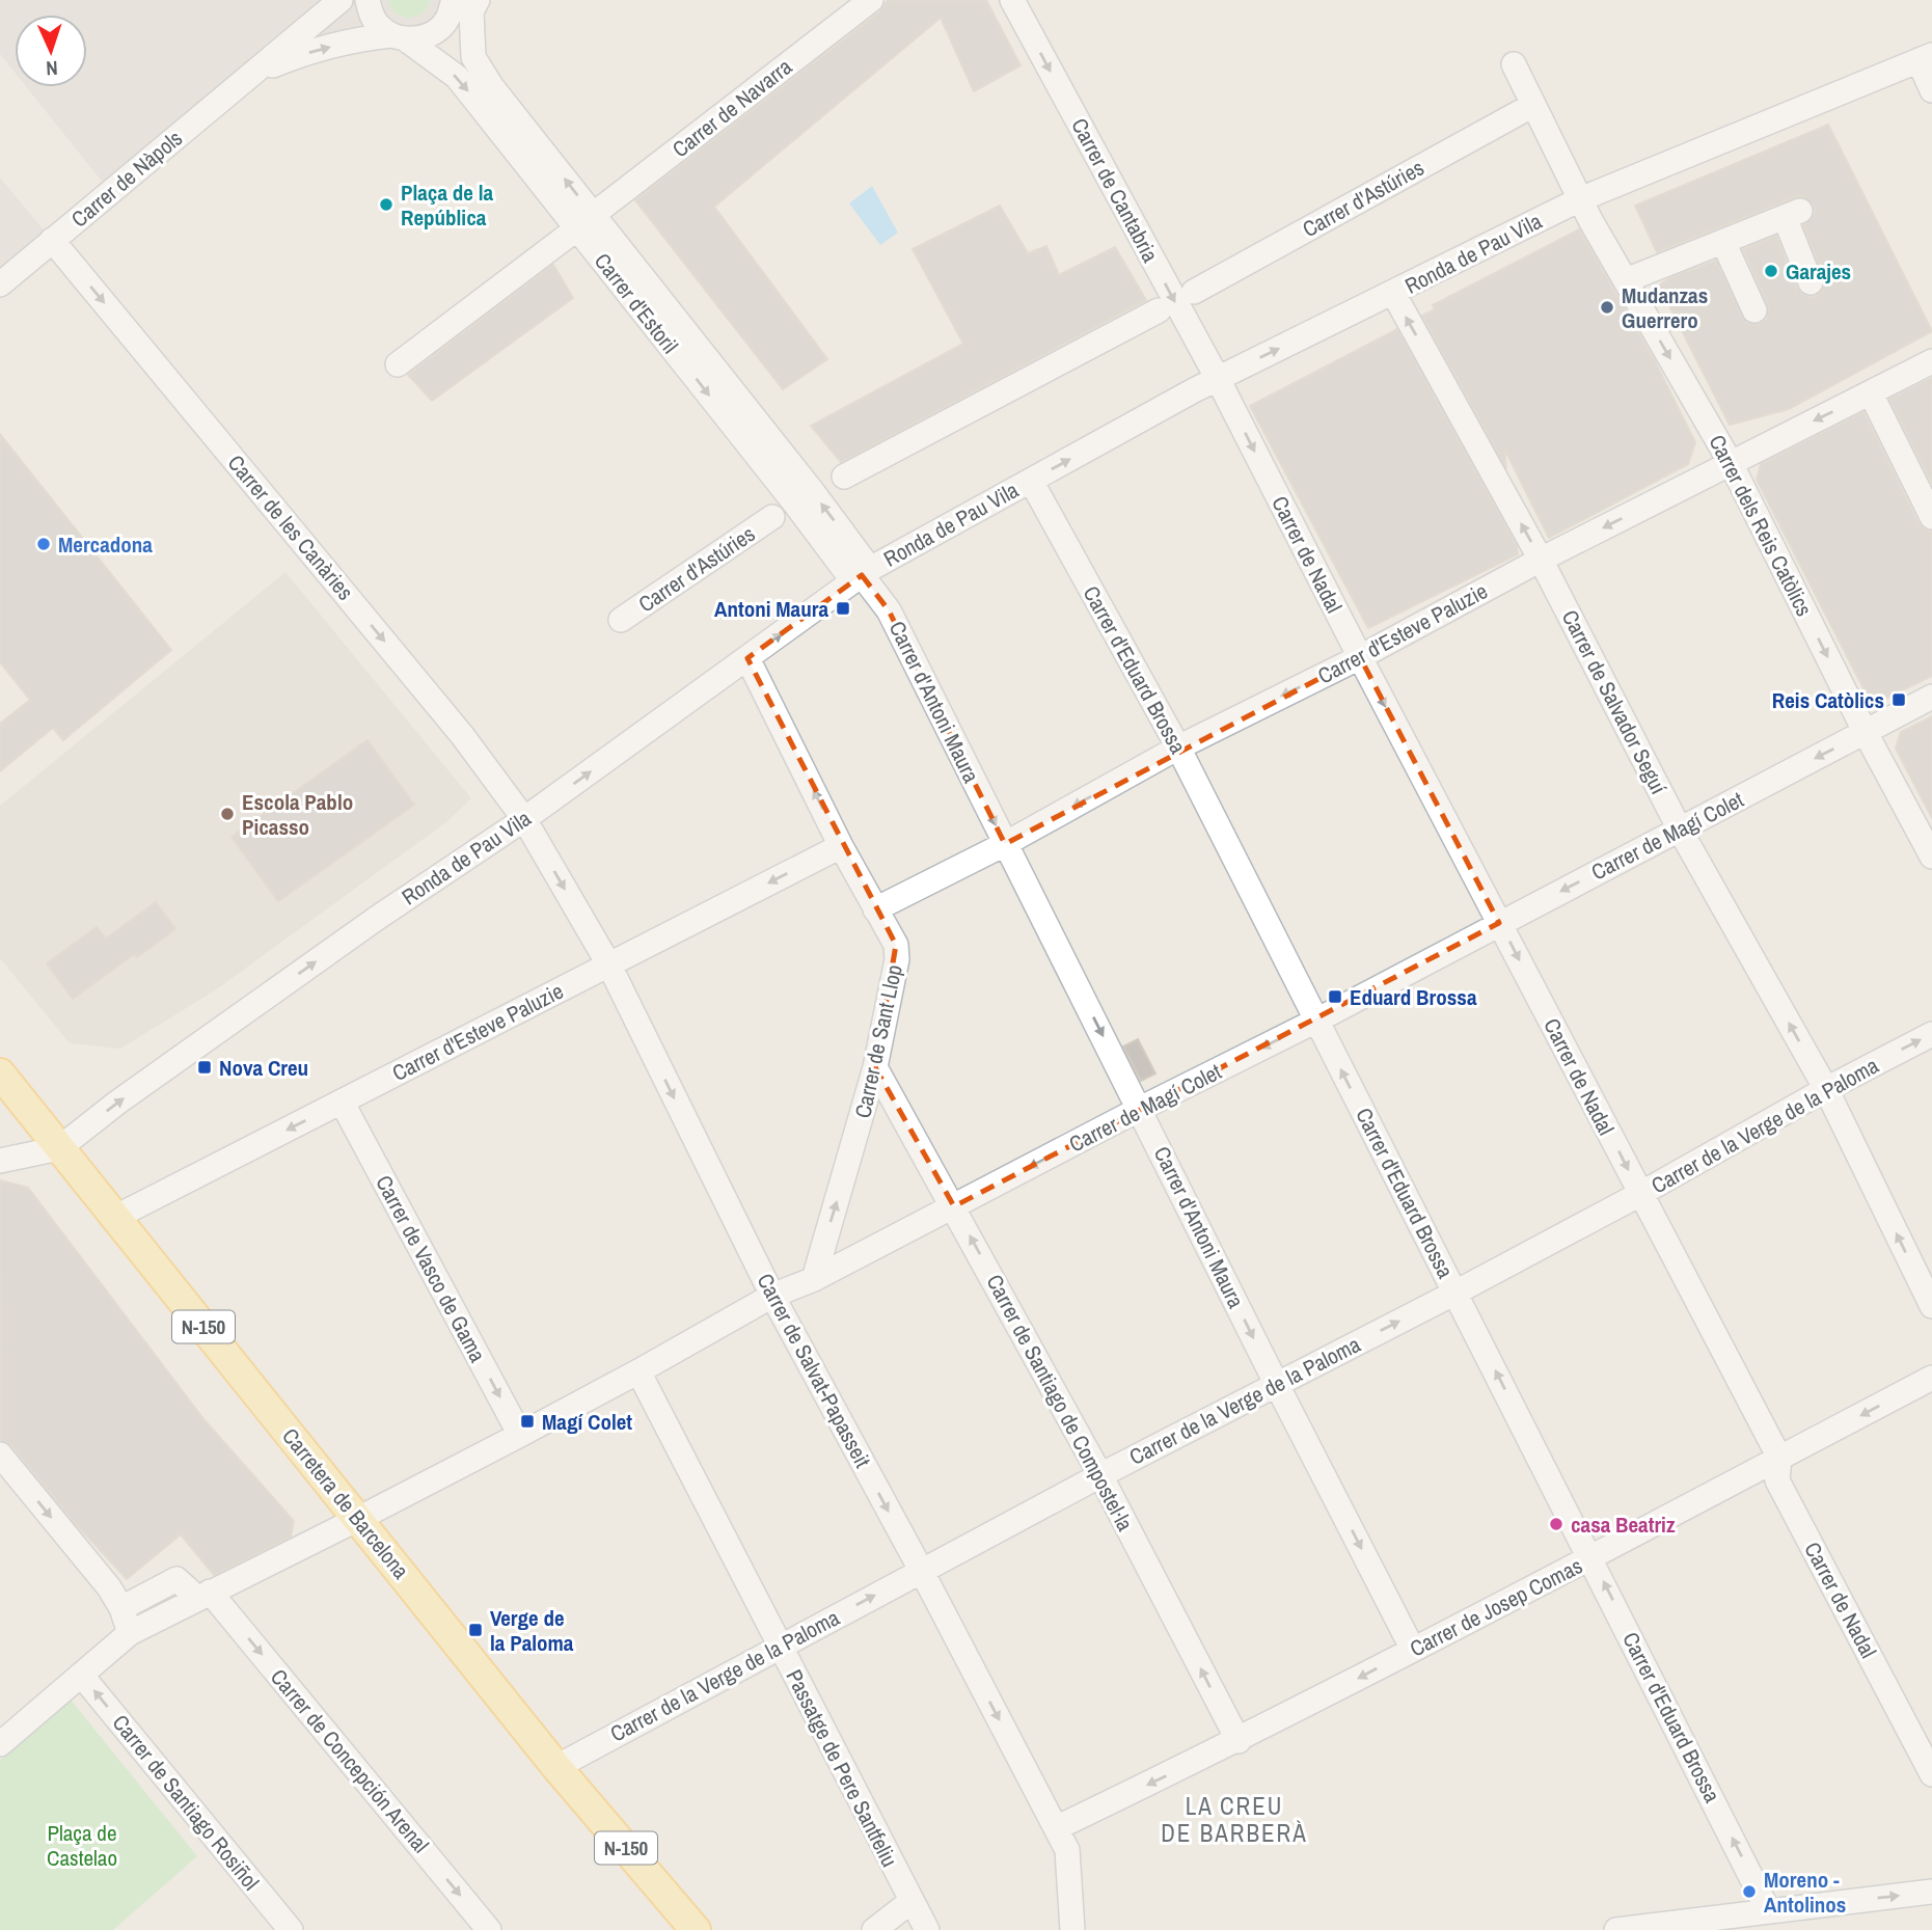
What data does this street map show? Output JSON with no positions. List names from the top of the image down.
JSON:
{
  "streets": {
    "main road": ["N-150", "Carretera de Barcelona"],
    "street": [
      "Carrer de Navarra",
      "Carrer de Nàpols",
      "Carrer de Cantabria",
      "Carrer d'Astúries",
      "Ronda de Pau Vila",
      "Carrer d'Estoril",
      "Carrer dels Reis Catòlics",
      "Carrer de les Canàries",
      "Carrer de Nadal",
      "Carrer d'Esteve Paluzie",
      "Carrer d'Eduard Brossa",
      "Carrer d'Antoni Maura",
      "Carrer de Salvador Seguí",
      "Carrer de Magí Colet",
      "Carrer de Sant Llop",
      "Carrer de la Verge de la Paloma",
      "Carrer de Vasco de Gama",
      "Carrer de Salvat-Papasseit",
      "Carrer de Santiago de Compostel·la",
      "Carrer de Josep Comas",
      "Carrer de Concepción Arenal",
      "Passatge de Pere Santfeliu",
      "Carrer de Santiago Rosiñol"
    ]
  },
  "crossings": [
    ["Carrer de Navarra", "Carrer d'Estoril"],
    ["Carrer de Nàpols", "Carrer d'Estoril"],
    ["Carrer de Nàpols", "Carrer de les Canàries"],
    ["Carrer de Cantabria", "Ronda de Pau Vila"],
    ["Carrer de Cantabria", "Carrer de Nadal"],
    ["Carrer d'Astúries", "Carrer dels Reis Catòlics"],
    ["Ronda de Pau Vila", "Carrer d'Estoril"],
    ["Ronda de Pau Vila", "Carrer dels Reis Catòlics"],
    ["Ronda de Pau Vila", "Carrer de les Canàries"],
    ["Ronda de Pau Vila", "Carrer de Nadal"],
    ["Ronda de Pau Vila", "Carrer d'Eduard Brossa"],
    ["Ronda de Pau Vila", "Carrer d'Antoni Maura"],
    ["Ronda de Pau Vila", "Carrer de Salvador Seguí"],
    ["Ronda de Pau Vila", "Carrer de Sant Llop"],
    ["Ronda de Pau Vila", "Carrer de Salvat-Papasseit"],
    ["Ronda de Pau Vila", "Carretera de Barcelona"],
    ["Carrer d'Estoril", "Carrer d'Antoni Maura"],
    ["Carrer dels Reis Catòlics", "Carrer d'Esteve Paluzie"],
    ["Carrer dels Reis Catòlics", "Carrer de Magí Colet"],
    ["Carrer de les Canàries", "Carrer de Salvat-Papasseit"],
    ["Carrer de Nadal", "Carrer d'Esteve Paluzie"],
    ["Carrer de Nadal", "Carrer de Magí Colet"],
    ["Carrer de Nadal", "Carrer de la Verge de la Paloma"],
    ["Carrer de Nadal", "Carrer de Josep Comas"],
    ["Carrer d'Esteve Paluzie", "Carrer d'Eduard Brossa"],
    ["Carrer d'Esteve Paluzie", "Carrer d'Antoni Maura"],
    ["Carrer d'Esteve Paluzie", "Carrer de Salvador Seguí"],
    ["Carrer d'Esteve Paluzie", "Carrer de Sant Llop"],
    ["Carrer d'Esteve Paluzie", "Carrer de Vasco de Gama"],
    ["Carrer d'Esteve Paluzie", "Carrer de Salvat-Papasseit"],
    ["Carrer d'Esteve Paluzie", "Carretera de Barcelona"],
    ["Carrer d'Eduard Brossa", "Carrer de Magí Colet"],
    ["Carrer d'Eduard Brossa", "Carrer de la Verge de la Paloma"],
    ["Carrer d'Eduard Brossa", "Carrer de Josep Comas"],
    ["Carrer d'Antoni Maura", "Carrer de Magí Colet"],
    ["Carrer d'Antoni Maura", "Carrer de la Verge de la Paloma"],
    ["Carrer d'Antoni Maura", "Carrer de Josep Comas"],
    ["Carrer de Salvador Seguí", "Carrer de Magí Colet"],
    ["Carrer de Salvador Seguí", "Carrer de la Verge de la Paloma"],
    ["Carrer de Magí Colet", "Carrer de Sant Llop"],
    ["Carrer de Magí Colet", "Carrer de Vasco de Gama"],
    ["Carrer de Magí Colet", "Carrer de Salvat-Papasseit"],
    ["Carrer de Magí Colet", "Carrer de Santiago de Compostel·la"],
    ["Carrer de Magí Colet", "Carretera de Barcelona"],
    ["Carrer de Magí Colet", "Carrer de Concepción Arenal"],
    ["Carrer de Magí Colet", "Passatge de Pere Santfeliu"],
    ["Carrer de Magí Colet", "Carrer de Santiago Rosiñol"],
    ["Carrer de Sant Llop", "Carrer de Santiago de Compostel·la"],
    ["Carrer de la Verge de la Paloma", "Carrer de Salvat-Papasseit"],
    ["Carrer de la Verge de la Paloma", "Carrer de Santiago de Compostel·la"],
    ["Carrer de la Verge de la Paloma", "Carretera de Barcelona"],
    ["Carrer de la Verge de la Paloma", "Passatge de Pere Santfeliu"],
    ["Carrer de Salvat-Papasseit", "Carrer de Josep Comas"],
    ["Carrer de Santiago de Compostel·la", "Carrer de Josep Comas"]
  ],
  "one_way": [
    "Carrer de Cantabria",
    "Ronda de Pau Vila",
    "Carrer de les Canàries",
    "Carrer de Nadal",
    "Carrer d'Esteve Paluzie",
    "Carrer d'Eduard Brossa",
    "Carrer d'Antoni Maura",
    "Carrer de Salvador Seguí",
    "Carrer de Magí Colet",
    "Carrer de Sant Llop",
    "Carrer de Vasco de Gama",
    "Carrer de Salvat-Papasseit",
    "Carrer de Santiago de Compostel·la",
    "Carrer de Josep Comas",
    "Carrer de Concepción Arenal",
    "Carrer de Santiago Rosiñol"
  ],
  "districts": ["LA CREU DE BARBERÀ"],
  "parks": ["Plaça de Castelao"],
  "places": {
    "other": [
      "Plaça de la República",
      "Garajes",
      "Mudanzas Guerrero",
      "Mercadona",
      "Escola Pablo Picasso",
      "casa Beatriz",
      "Moreno - Antolinos"
    ],
    "transit": [
      "Antoni Maura",
      "Reis Catòlics",
      "Eduard Brossa",
      "Nova Creu",
      "Magí Colet",
      "Verge de la Paloma"
    ]
  },
  "north": "bottom"
}
